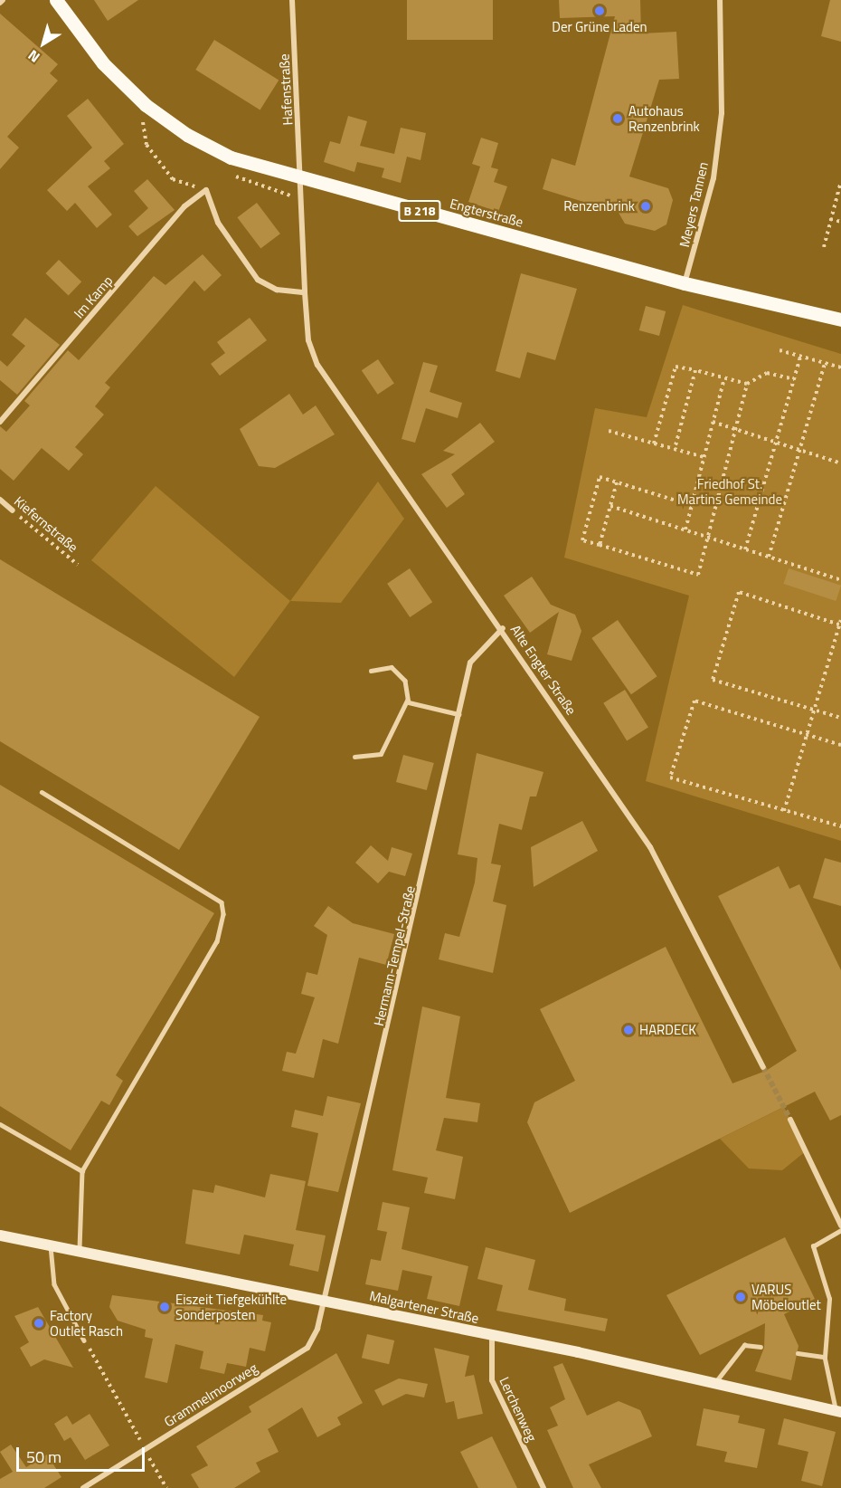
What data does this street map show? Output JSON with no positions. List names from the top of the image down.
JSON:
{
  "streets": {
    "main road": ["B 218", "Engterstraße"],
    "street": [
      "Hafenstraße",
      "Meyers Tannen",
      "Im Kamp",
      "Kiefernstraße",
      "Alte Engter Straße",
      "Hermann-Tempel-Straße",
      "Malgartener Straße",
      "Grammelmoorweg",
      "Lerchenweg"
    ]
  },
  "crossings": [
    ["Hafenstraße", "Engterstraße"],
    ["Hafenstraße", "Alte Engter Straße"],
    ["Meyers Tannen", "Engterstraße"],
    ["Engterstraße", "Alte Engter Straße"],
    ["Alte Engter Straße", "Hermann-Tempel-Straße"],
    ["Hermann-Tempel-Straße", "Malgartener Straße"],
    ["Hermann-Tempel-Straße", "Grammelmoorweg"],
    ["Malgartener Straße", "Grammelmoorweg"],
    ["Malgartener Straße", "Lerchenweg"]
  ],
  "parks": ["Friedhof St. Martins Gemeinde"],
  "places": [
    "Der Grüne Laden",
    "Autohaus Renzenbrink",
    "Renzenbrink",
    "HARDECK",
    "VARUS Möbeloutlet",
    "Eiszeit Tiefgekühlte Sonderposten",
    "Factory Outlet Rasch"
  ],
  "scale_bar": "50 m",
  "north": "bottom left"
}
